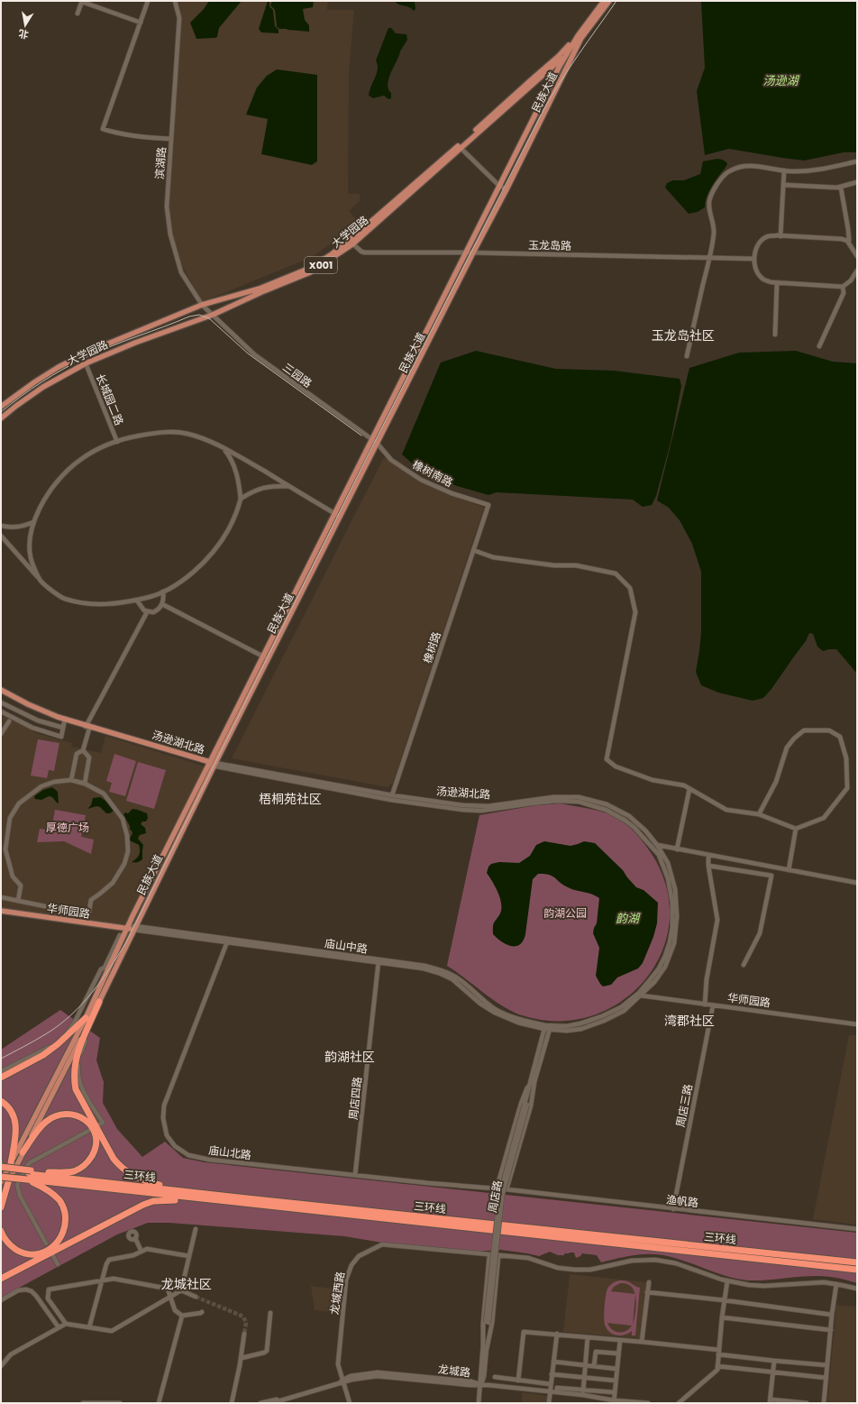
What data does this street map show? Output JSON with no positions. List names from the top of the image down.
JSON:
{
  "streets": {
    "highway": ["三环线"],
    "main road": [
      "民族大道",
      "大学园路",
      "X001",
      "汤逊湖北路",
      "华师园路"
    ],
    "street": [
      "滨湖路",
      "玉龙岛路",
      "三园路",
      "长城园二路",
      "橡树南路",
      "橡树路",
      "庙山中路",
      "周店四路",
      "周店三路",
      "庙山北路",
      "周店路",
      "渔帆路",
      "龙城西路",
      "龙城路"
    ]
  },
  "crossings": [
    ["民族大道", "大学园路"],
    ["民族大道", "玉龙岛路"],
    ["民族大道", "X001"],
    ["民族大道", "三园路"],
    ["民族大道", "橡树南路"],
    ["民族大道", "汤逊湖北路"],
    ["民族大道", "华师园路"],
    ["民族大道", "庙山中路"],
    ["滨湖路", "大学园路"],
    ["滨湖路", "三园路"],
    ["大学园路", "玉龙岛路"],
    ["大学园路", "X001"],
    ["大学园路", "三园路"],
    ["大学园路", "长城园二路"],
    ["三园路", "橡树南路"],
    ["橡树南路", "橡树路"],
    ["橡树路", "汤逊湖北路"],
    ["汤逊湖北路", "华师园路"],
    ["汤逊湖北路", "庙山中路"],
    ["汤逊湖北路", "周店路"],
    ["华师园路", "庙山中路"],
    ["华师园路", "周店三路"],
    ["庙山中路", "周店四路"],
    ["庙山中路", "庙山北路"],
    ["庙山中路", "周店路"],
    ["周店四路", "庙山北路"],
    ["周店三路", "渔帆路"],
    ["庙山北路", "渔帆路"],
    ["周店路", "龙城路"],
    ["龙城西路", "龙城路"]
  ],
  "districts": [
    "玉龙岛社区",
    "梧桐苑社区",
    "湾郡社区",
    "韵湖社区",
    "龙城社区"
  ],
  "water": ["汤逊湖", "韵湖"],
  "parks": ["厚德广场", "韵湖公园"],
  "north": "bottom"
}
